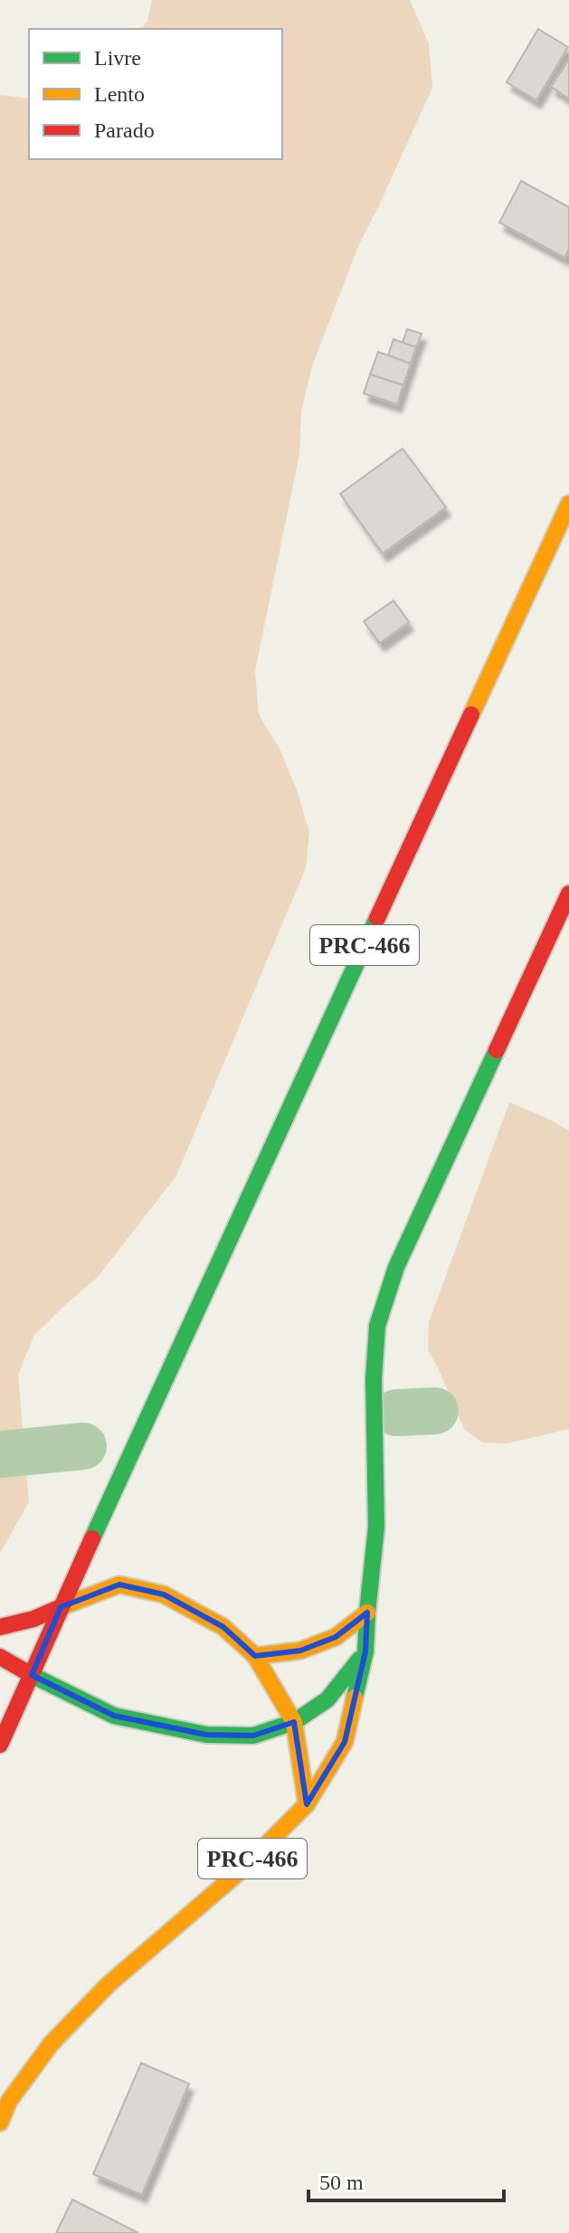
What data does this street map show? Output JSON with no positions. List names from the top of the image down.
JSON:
{
  "streets": {
    "main road": ["PRC-466"]
  },
  "legend": ["Livre", "Lento", "Parado"],
  "scale_bar": "50 m"
}
